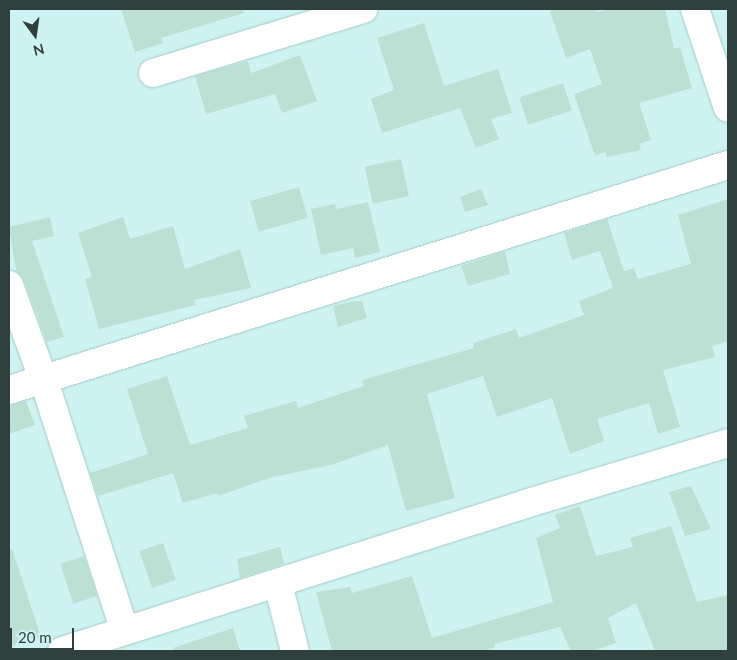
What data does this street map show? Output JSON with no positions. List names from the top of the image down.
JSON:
{
  "scale_bar": "20 m",
  "north": "bottom"
}
